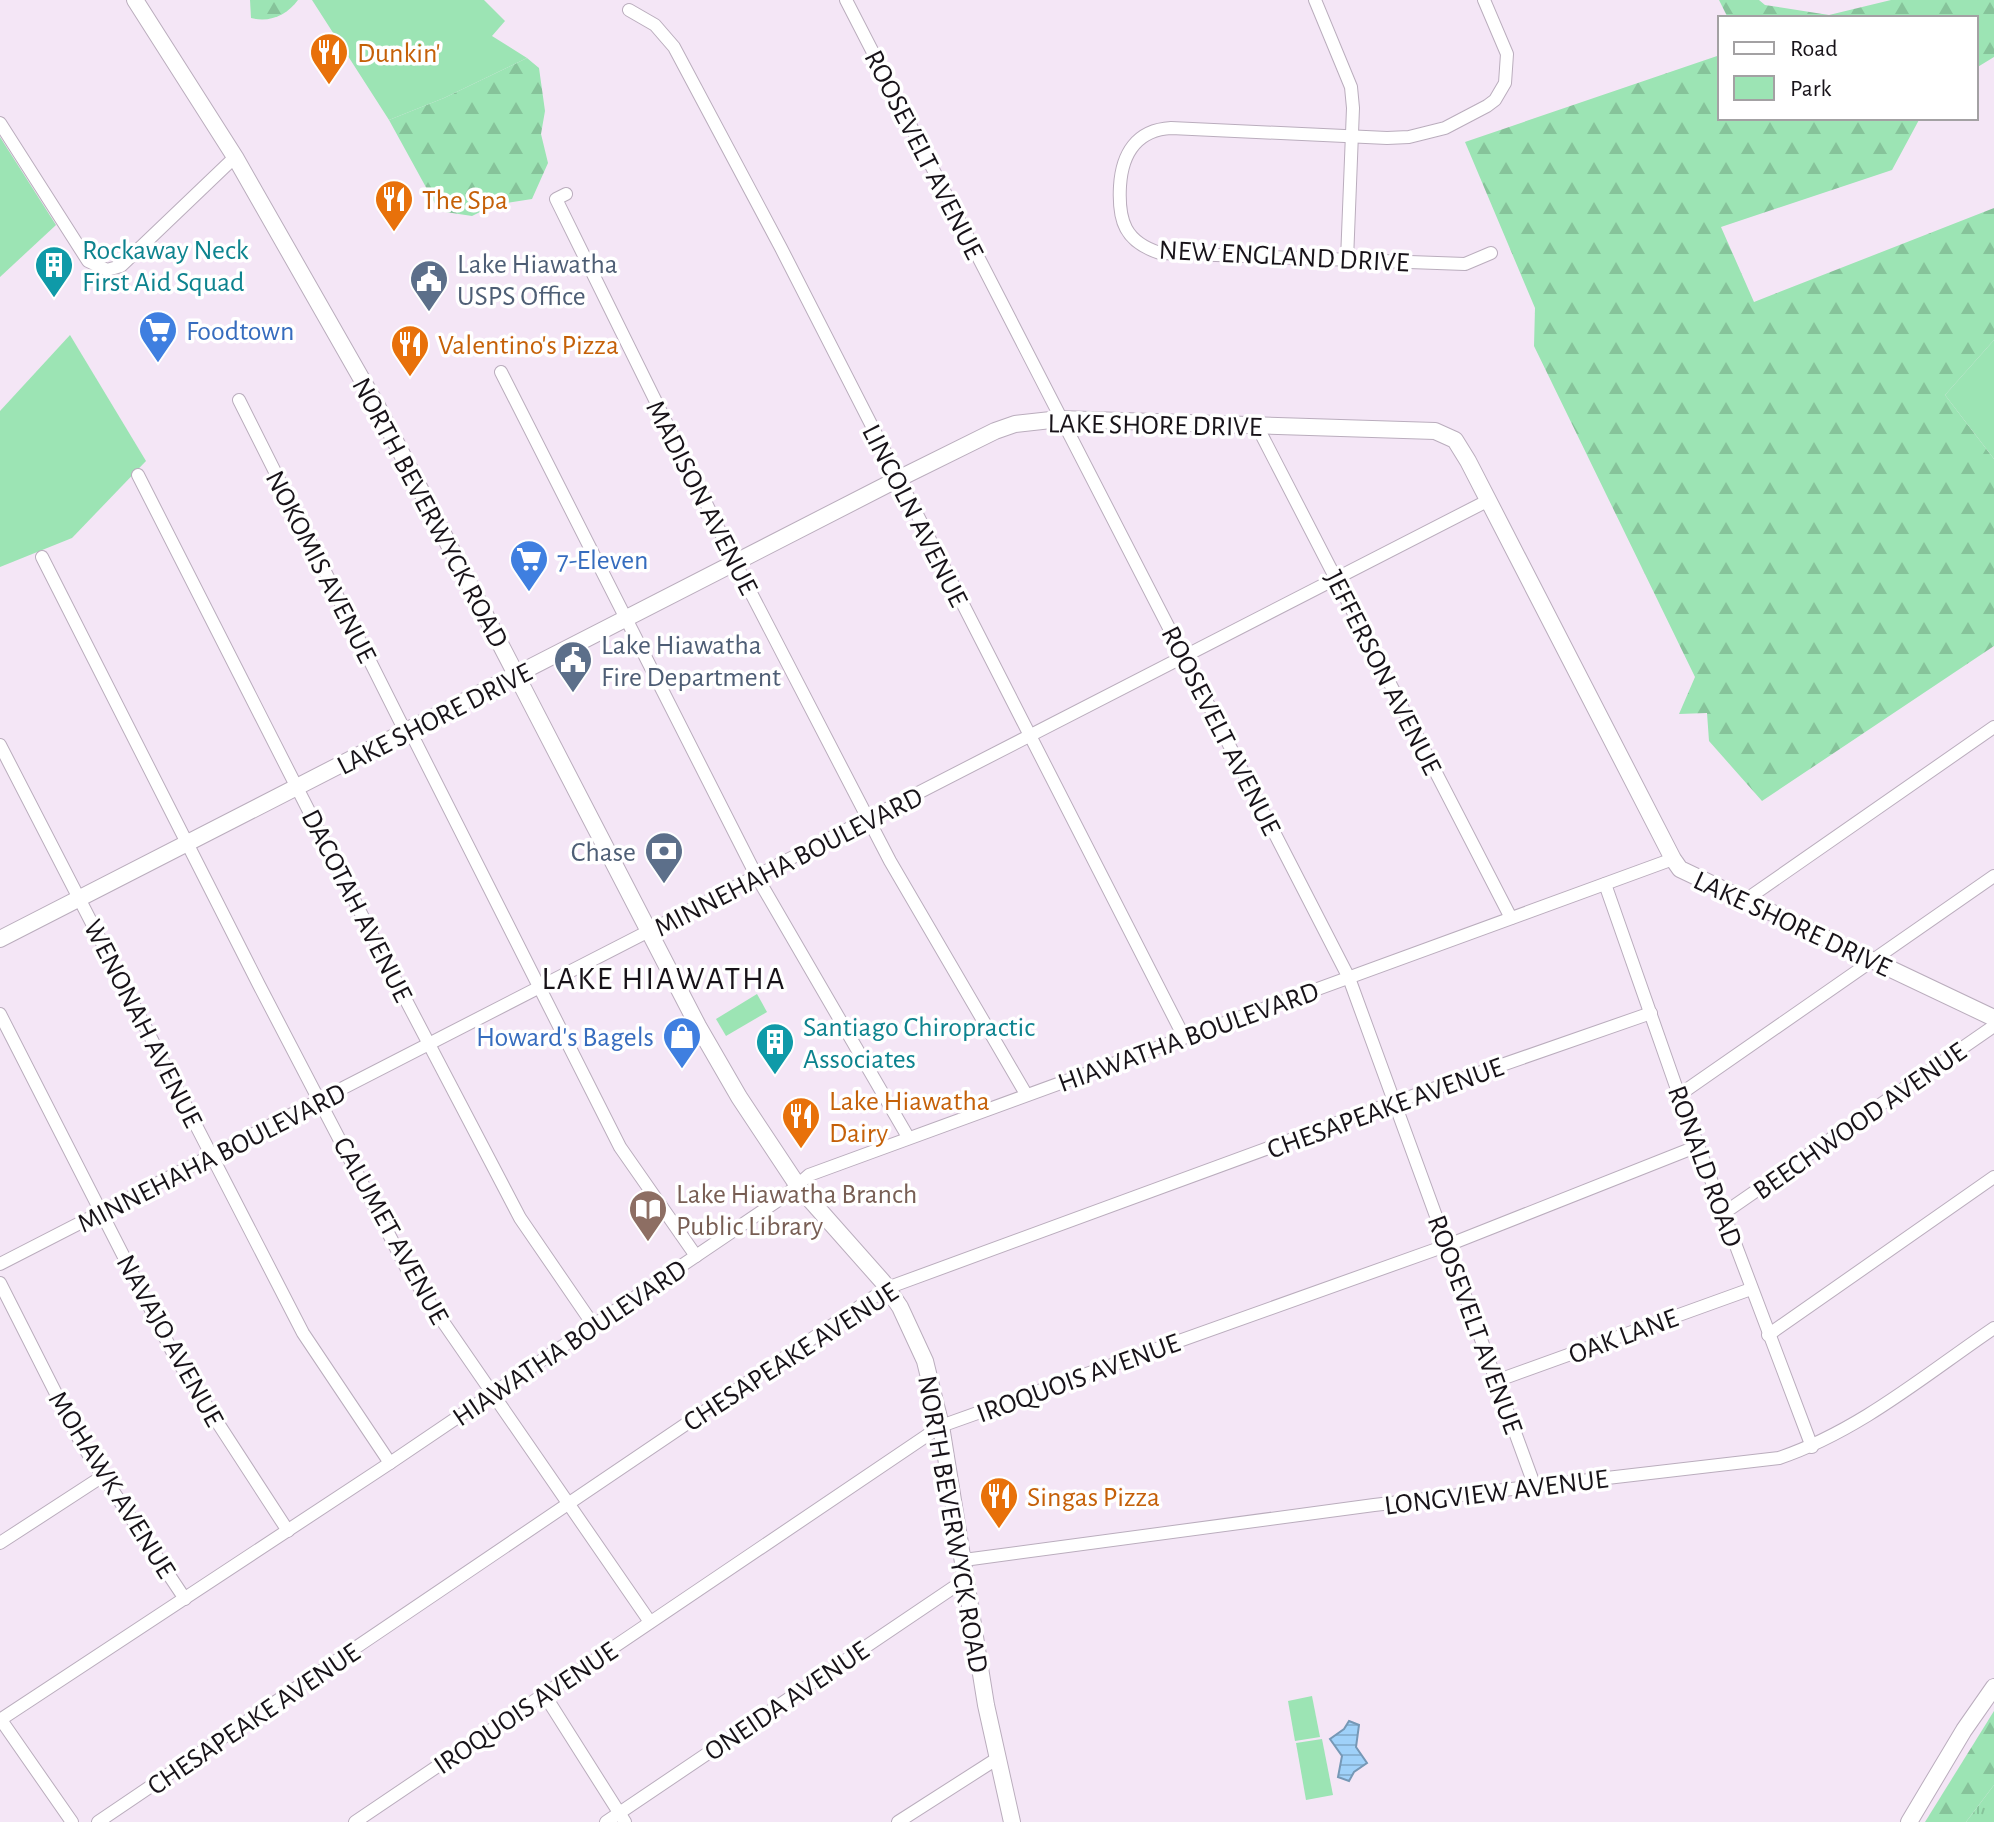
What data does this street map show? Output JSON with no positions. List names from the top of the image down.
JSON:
{
  "streets": {
    "street": [
      "ROOSEVELT AVENUE",
      "NEW ENGLAND DRIVE",
      "LAKE SHORE DRIVE",
      "MADISON AVENUE",
      "NORTH BEVERWYCK ROAD",
      "LINCOLN AVENUE",
      "NOKOMIS AVENUE",
      "JEFFERSON AVENUE",
      "MINNEHAHA BOULEVARD",
      "DACOTAH AVENUE",
      "WENONAH AVENUE",
      "HIAWATHA BOULEVARD",
      "CHESAPEAKE AVENUE",
      "BEECHWOOD AVENUE",
      "RONALD ROAD",
      "CALUMET AVENUE",
      "OAK LANE",
      "NAVAJO AVENUE",
      "IROQUOIS AVENUE",
      "MOHAWK AVENUE",
      "LONGVIEW AVENUE",
      "ONEIDA AVENUE"
    ]
  },
  "crossings": [
    ["ROOSEVELT AVENUE", "LAKE SHORE DRIVE"],
    ["ROOSEVELT AVENUE", "MINNEHAHA BOULEVARD"],
    ["ROOSEVELT AVENUE", "HIAWATHA BOULEVARD"],
    ["ROOSEVELT AVENUE", "CHESAPEAKE AVENUE"],
    ["ROOSEVELT AVENUE", "OAK LANE"],
    ["ROOSEVELT AVENUE", "IROQUOIS AVENUE"],
    ["ROOSEVELT AVENUE", "LONGVIEW AVENUE"],
    ["LAKE SHORE DRIVE", "MADISON AVENUE"],
    ["LAKE SHORE DRIVE", "NORTH BEVERWYCK ROAD"],
    ["LAKE SHORE DRIVE", "LINCOLN AVENUE"],
    ["LAKE SHORE DRIVE", "NOKOMIS AVENUE"],
    ["LAKE SHORE DRIVE", "JEFFERSON AVENUE"],
    ["LAKE SHORE DRIVE", "MINNEHAHA BOULEVARD"],
    ["LAKE SHORE DRIVE", "DACOTAH AVENUE"],
    ["LAKE SHORE DRIVE", "WENONAH AVENUE"],
    ["LAKE SHORE DRIVE", "HIAWATHA BOULEVARD"],
    ["LAKE SHORE DRIVE", "CALUMET AVENUE"],
    ["MADISON AVENUE", "MINNEHAHA BOULEVARD"],
    ["MADISON AVENUE", "HIAWATHA BOULEVARD"],
    ["NORTH BEVERWYCK ROAD", "MINNEHAHA BOULEVARD"],
    ["NORTH BEVERWYCK ROAD", "HIAWATHA BOULEVARD"],
    ["NORTH BEVERWYCK ROAD", "CHESAPEAKE AVENUE"],
    ["NORTH BEVERWYCK ROAD", "IROQUOIS AVENUE"],
    ["NORTH BEVERWYCK ROAD", "LONGVIEW AVENUE"],
    ["NORTH BEVERWYCK ROAD", "ONEIDA AVENUE"],
    ["LINCOLN AVENUE", "MINNEHAHA BOULEVARD"],
    ["LINCOLN AVENUE", "HIAWATHA BOULEVARD"],
    ["NOKOMIS AVENUE", "MINNEHAHA BOULEVARD"],
    ["NOKOMIS AVENUE", "HIAWATHA BOULEVARD"],
    ["JEFFERSON AVENUE", "MINNEHAHA BOULEVARD"],
    ["JEFFERSON AVENUE", "HIAWATHA BOULEVARD"],
    ["MINNEHAHA BOULEVARD", "DACOTAH AVENUE"],
    ["MINNEHAHA BOULEVARD", "WENONAH AVENUE"],
    ["MINNEHAHA BOULEVARD", "CALUMET AVENUE"],
    ["MINNEHAHA BOULEVARD", "NAVAJO AVENUE"],
    ["DACOTAH AVENUE", "HIAWATHA BOULEVARD"],
    ["WENONAH AVENUE", "HIAWATHA BOULEVARD"],
    ["HIAWATHA BOULEVARD", "RONALD ROAD"],
    ["HIAWATHA BOULEVARD", "CALUMET AVENUE"],
    ["HIAWATHA BOULEVARD", "NAVAJO AVENUE"],
    ["HIAWATHA BOULEVARD", "MOHAWK AVENUE"],
    ["CHESAPEAKE AVENUE", "RONALD ROAD"],
    ["CHESAPEAKE AVENUE", "CALUMET AVENUE"],
    ["BEECHWOOD AVENUE", "RONALD ROAD"],
    ["RONALD ROAD", "OAK LANE"],
    ["RONALD ROAD", "IROQUOIS AVENUE"],
    ["RONALD ROAD", "LONGVIEW AVENUE"],
    ["CALUMET AVENUE", "IROQUOIS AVENUE"]
  ],
  "districts": ["LAKE HIAWATHA"],
  "places": {
    "restaurant": [
      "Dunkin'",
      "The Spa",
      "Valentino's Pizza",
      "Lake Hiawatha Dairy",
      "Singas Pizza"
    ],
    "building": ["Rockaway Neck First Aid Squad", "Santiago Chiropractic Associates"],
    "public building": ["Lake Hiawatha USPS Office", "Lake Hiawatha Fire Department"],
    "supermarket": ["Foodtown", "7-Eleven"],
    "bank": ["Chase"],
    "shop": ["Howard's Bagels"],
    "library": ["Lake Hiawatha Branch Public Library"]
  },
  "legend": ["Road", "Park"]
}
